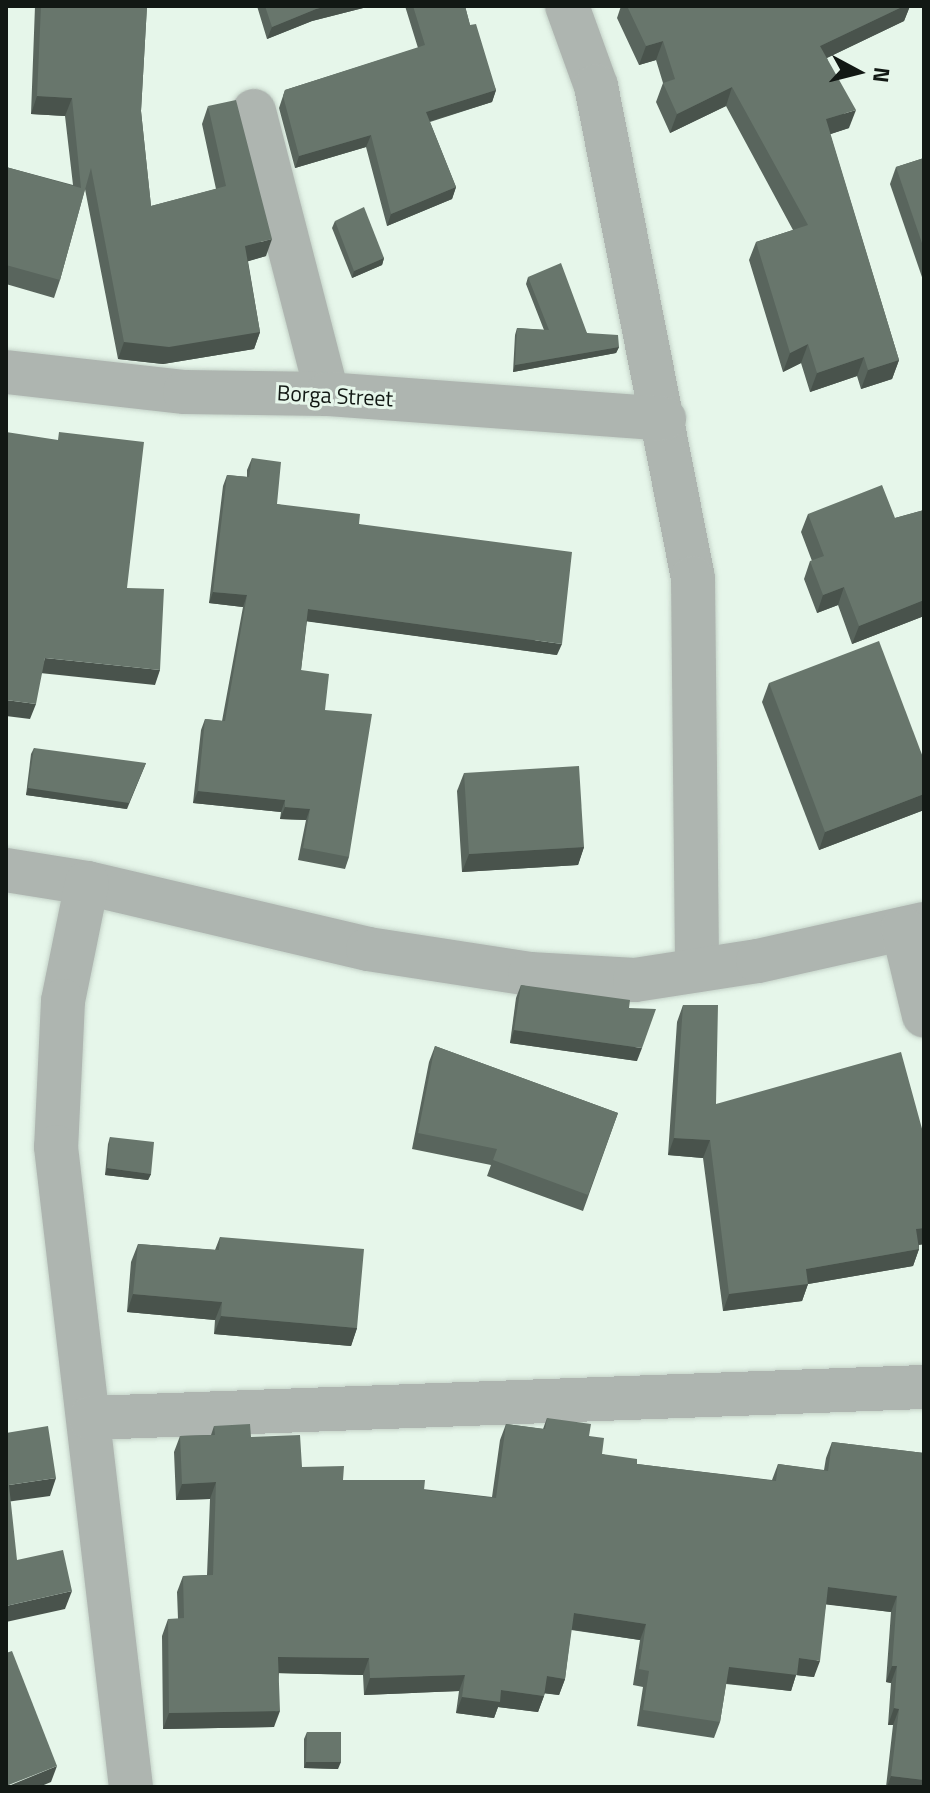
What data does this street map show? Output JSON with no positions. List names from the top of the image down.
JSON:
{
  "streets": {
    "street": ["Borga Street"]
  },
  "north": "right"
}
